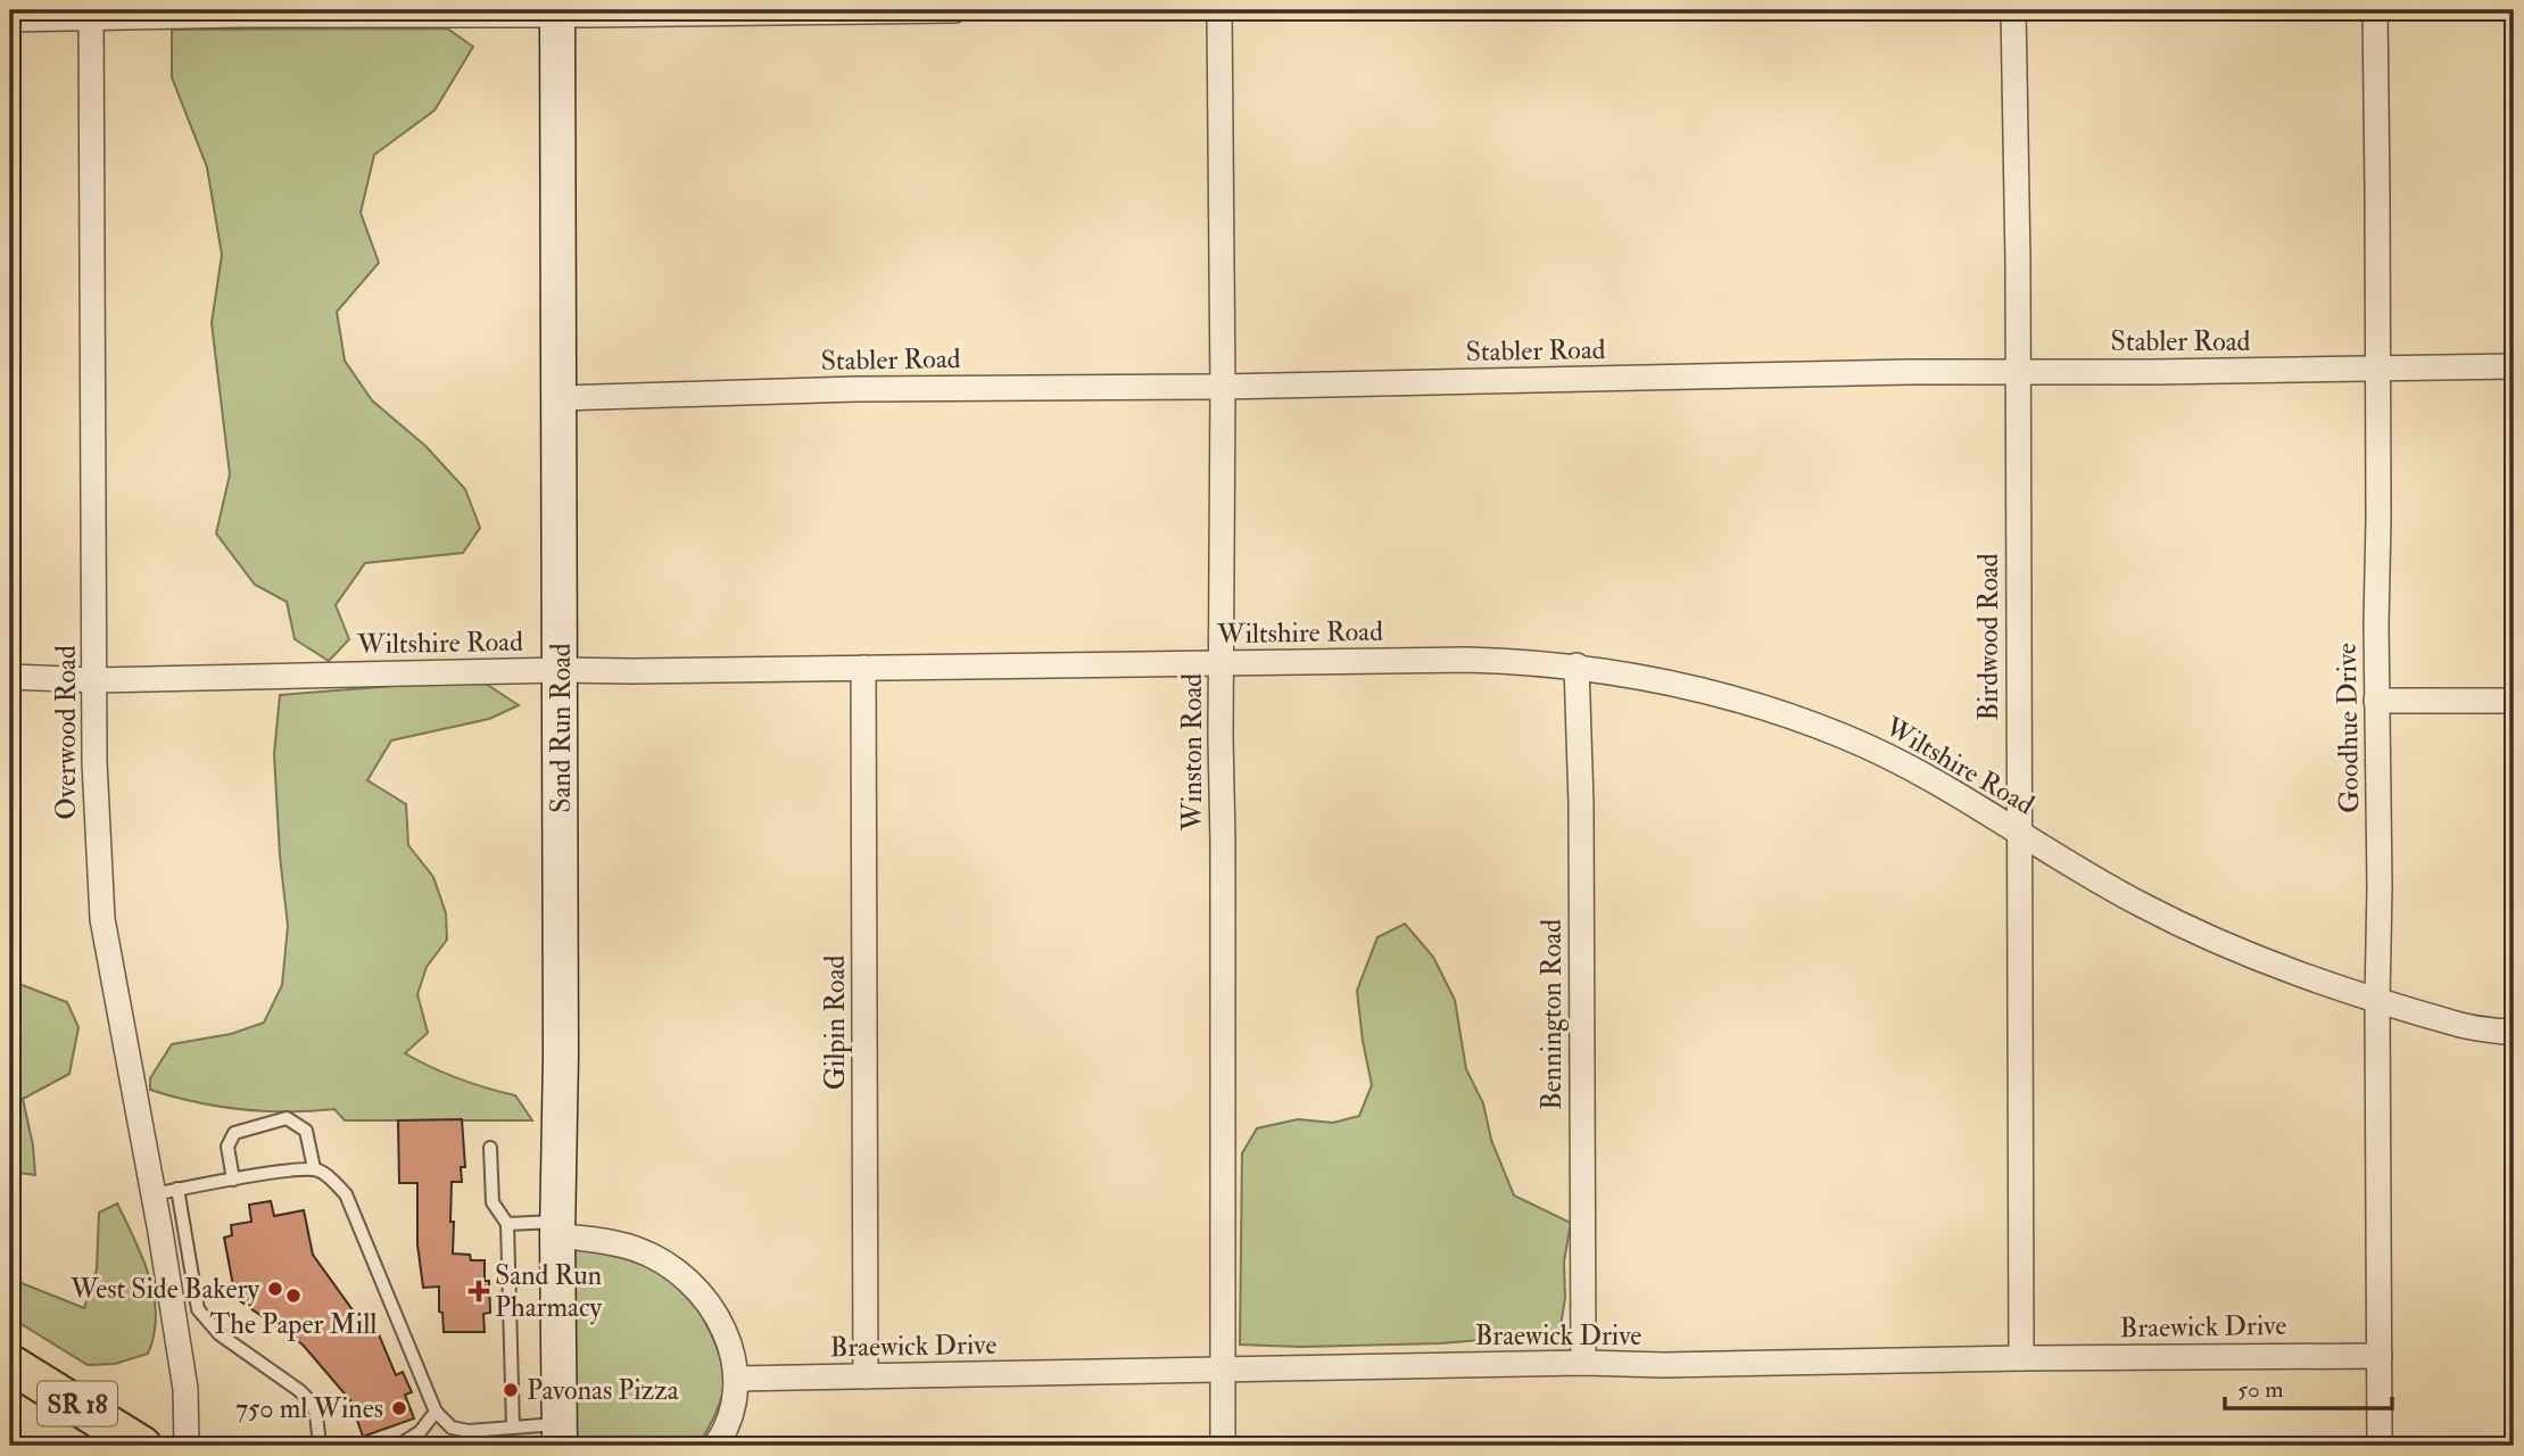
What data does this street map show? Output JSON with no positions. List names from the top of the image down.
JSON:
{
  "streets": {
    "main road": ["SR 18"],
    "street": [
      "Stabler Road",
      "Wiltshire Road",
      "Birdwood Road",
      "Sand Run Road",
      "Goodhue Drive",
      "Overwood Road",
      "Winston Road",
      "Bennington Road",
      "Gilpin Road",
      "Braewick Drive"
    ]
  },
  "crossings": [
    ["Stabler Road", "Birdwood Road"],
    ["Stabler Road", "Sand Run Road"],
    ["Stabler Road", "Goodhue Drive"],
    ["Stabler Road", "Winston Road"],
    ["Wiltshire Road", "Birdwood Road"],
    ["Wiltshire Road", "Sand Run Road"],
    ["Wiltshire Road", "Goodhue Drive"],
    ["Wiltshire Road", "Overwood Road"],
    ["Wiltshire Road", "Winston Road"],
    ["Wiltshire Road", "Bennington Road"],
    ["Wiltshire Road", "Gilpin Road"],
    ["Birdwood Road", "Braewick Drive"],
    ["Goodhue Drive", "Braewick Drive"],
    ["Winston Road", "Braewick Drive"],
    ["Bennington Road", "Braewick Drive"],
    ["Gilpin Road", "Braewick Drive"]
  ],
  "places": {
    "other": [
      "West Side Bakery",
      "The Paper Mill",
      "Pavonas Pizza",
      "750 ml Wines"
    ],
    "health": ["Sand Run Pharmacy"]
  },
  "scale_bar": "50 m"
}
